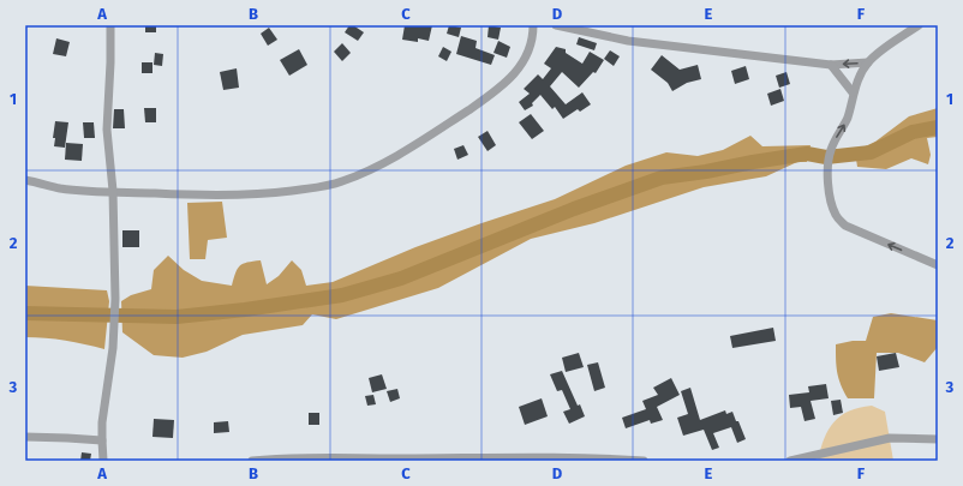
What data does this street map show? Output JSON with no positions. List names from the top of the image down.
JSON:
{
  "grid": {
    "columns": [
      "A",
      "B",
      "C",
      "D",
      "E",
      "F"
    ],
    "rows": ["1", "2", "3"]
  }
}
